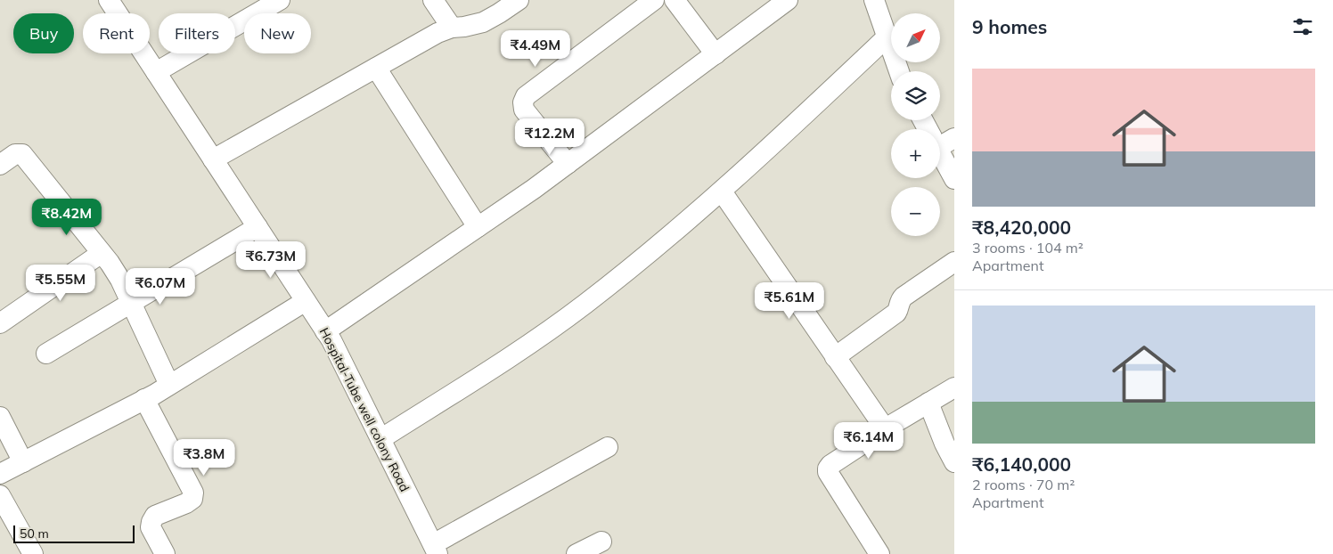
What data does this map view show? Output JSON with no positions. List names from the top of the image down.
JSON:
{
  "streets": {
    "street": ["Hospital-Tube well colony Road"]
  },
  "scale_bar": "50 m",
  "north": "top right",
  "page": {
    "heading": "9 homes",
    "map_buttons": ["+", "−"],
    "chip": [
      "Buy",
      "Rent",
      "Filters",
      "New"
    ],
    "price": [
      "₹4.49M",
      "₹12.2M",
      "₹8.42M",
      "₹6.73M",
      "₹5.55M",
      "₹6.07M",
      "₹5.61M",
      "₹6.14M",
      "₹3.8M"
    ],
    "list": [
      {
        "name": "₹8,420,000",
        "note": "3 rooms · 104 m² · Apartment"
      },
      {
        "name": "₹6,140,000",
        "note": "2 rooms · 70 m² · Apartment"
      }
    ],
    "scale": "50 m"
  }
}
